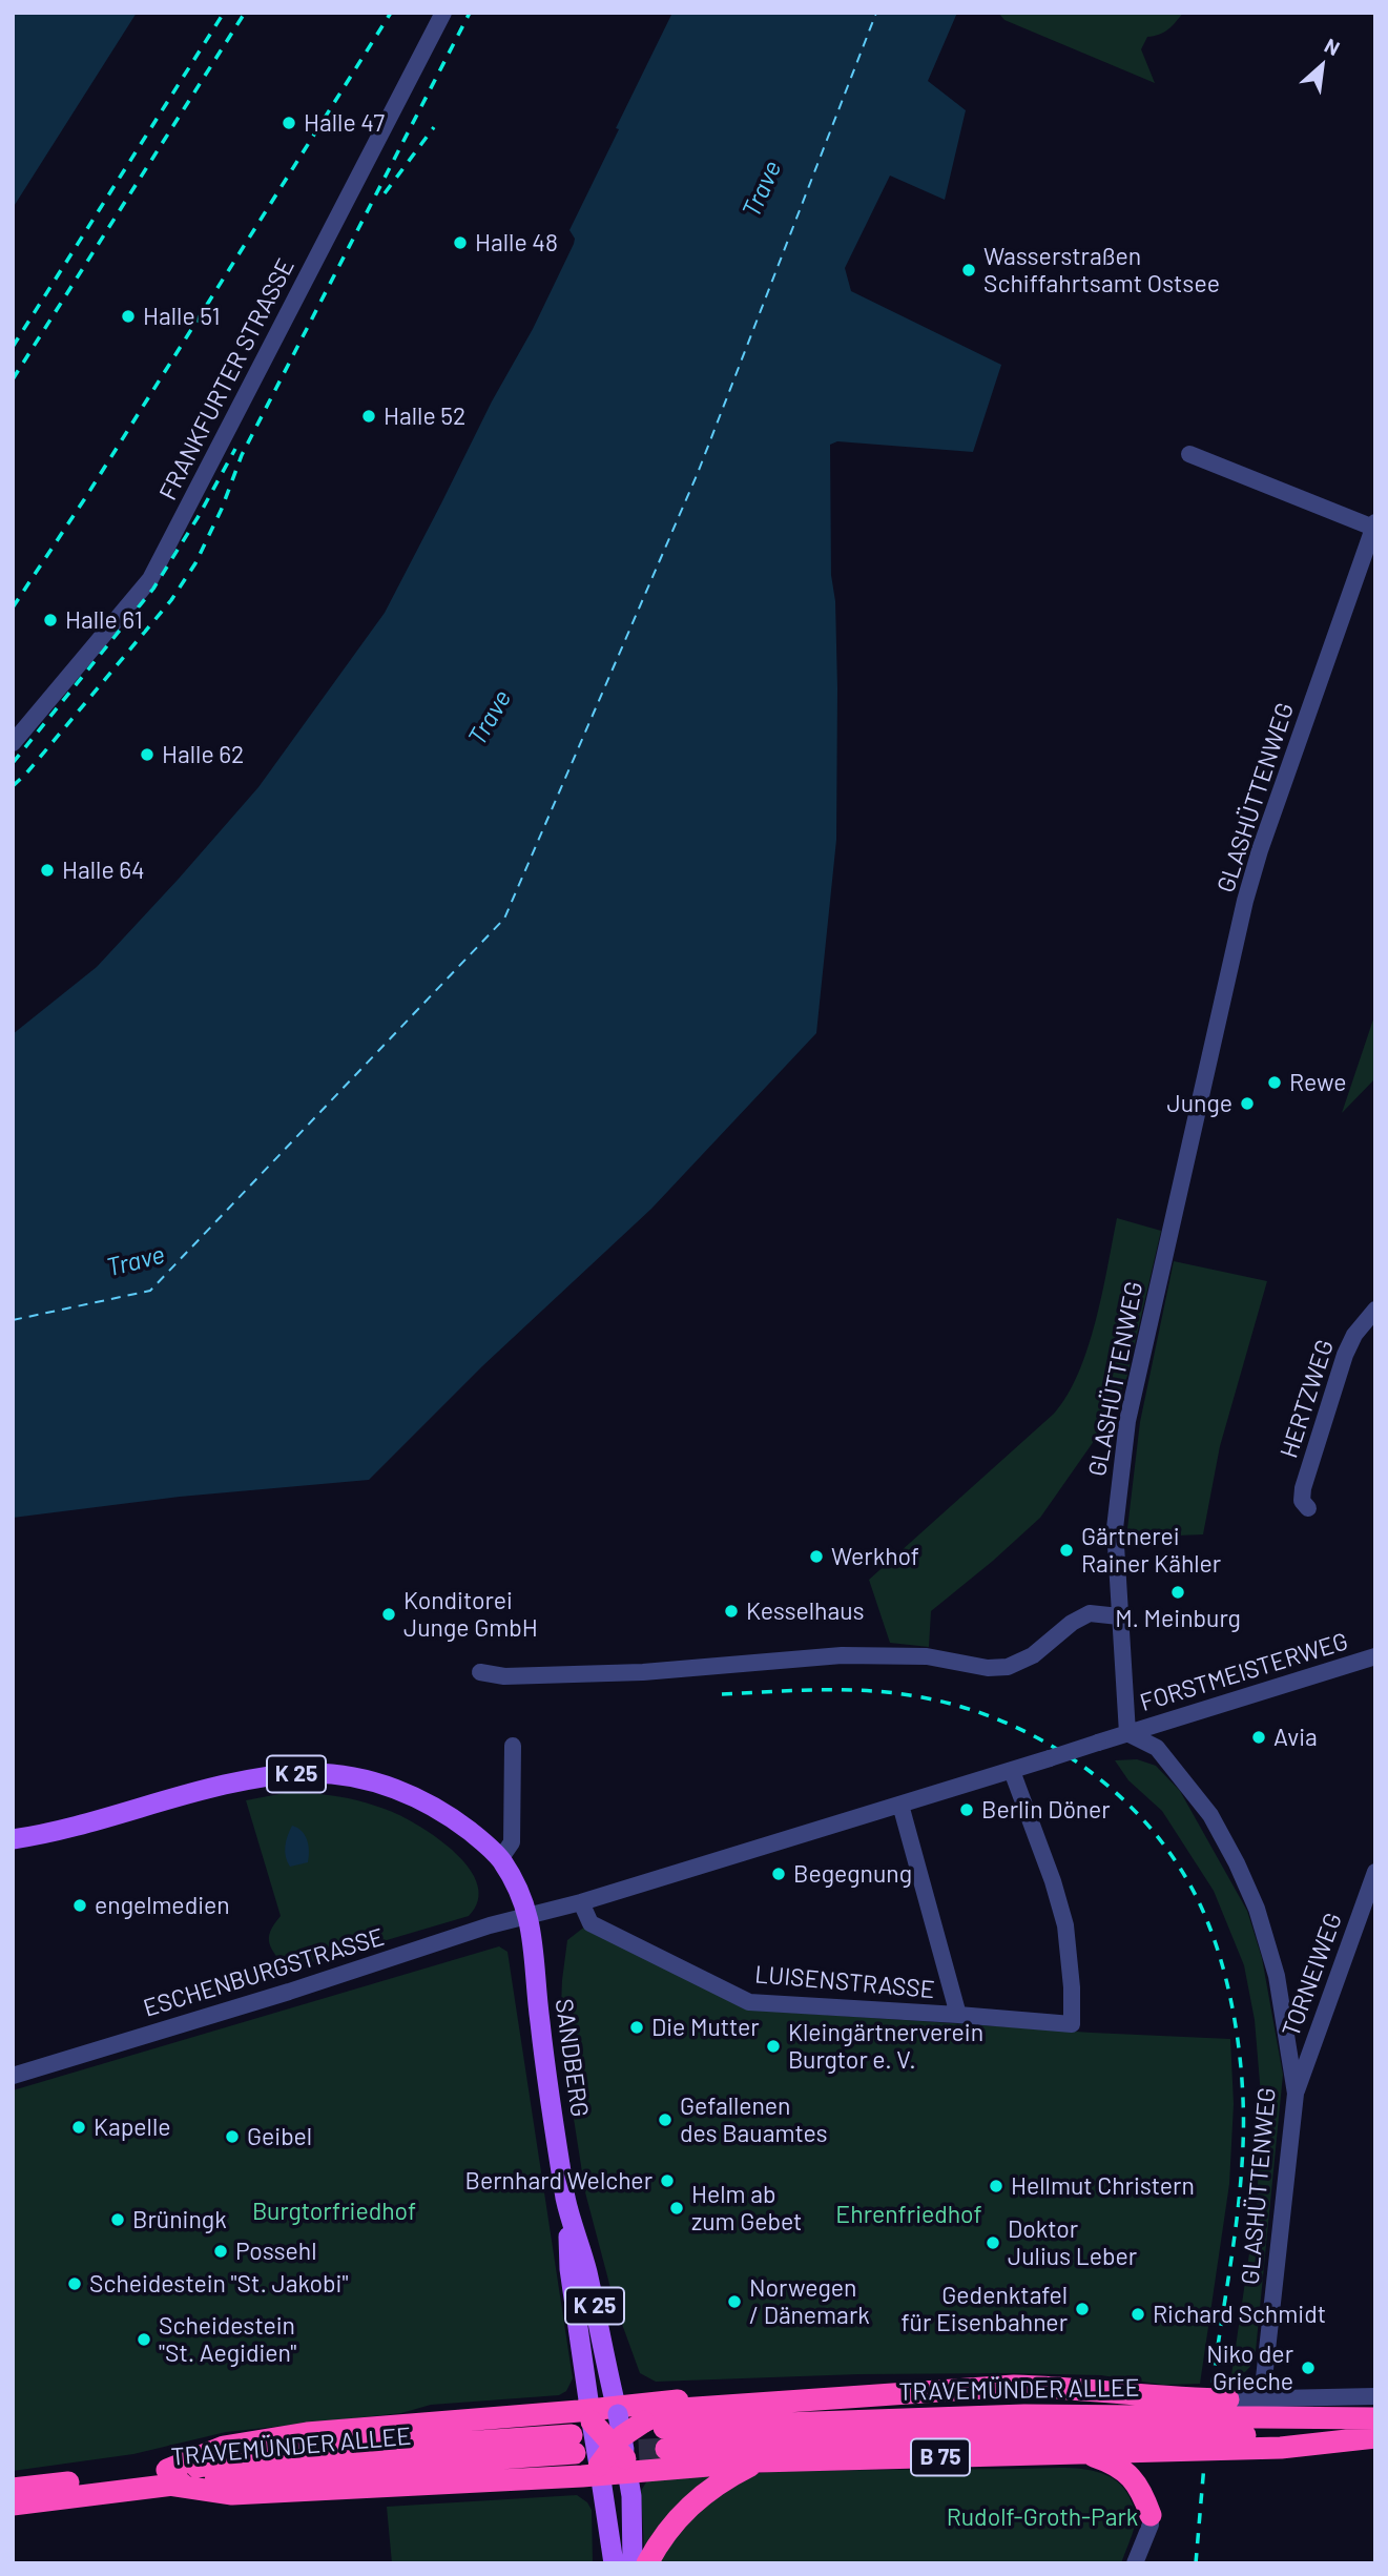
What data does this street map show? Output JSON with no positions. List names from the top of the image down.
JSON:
{
  "streets": {
    "highway": ["TRAVEMÜNDER ALLEE", "B 75"],
    "main road": ["K 25", "SANDBERG"],
    "street": [
      "FRANKFURTER STRASSE",
      "GLASHÜTTENWEG",
      "HERTZWEG",
      "FORSTMEISTERWEG",
      "ESCHENBURGSTRASSE",
      "TORNEIWEG",
      "LUISENSTRASSE"
    ]
  },
  "crossings": [
    ["GLASHÜTTENWEG", "FORSTMEISTERWEG"],
    ["GLASHÜTTENWEG", "TORNEIWEG"],
    ["K 25", "ESCHENBURGSTRASSE"],
    ["K 25", "SANDBERG"],
    ["ESCHENBURGSTRASSE", "SANDBERG"],
    ["TRAVEMÜNDER ALLEE", "B 75"]
  ],
  "water": ["Trave"],
  "parks": ["Burgtorfriedhof", "Ehrenfriedhof", "Rudolf-Groth-Park"],
  "places": [
    "Halle 47",
    "Halle 48",
    "Wasserstraßen Schiffahrtsamt Ostsee",
    "Halle 51",
    "Halle 52",
    "Halle 61",
    "Halle 62",
    "Halle 64",
    "Rewe",
    "Junge",
    "Gärtnerei Rainer Kähler",
    "Werkhof",
    "M. Meinburg",
    "Kesselhaus",
    "Konditorei Junge GmbH",
    "Avia",
    "Berlin Döner",
    "Begegnung",
    "engelmedien",
    "Die Mutter",
    "Kleingärtnerverein Burgtor e. V.",
    "Gefallenen des Bauamtes",
    "Kapelle",
    "Geibel",
    "Bernhard Welcher",
    "Hellmut Christern",
    "Helm ab zum Gebet",
    "Brüningk",
    "Doktor Julius Leber",
    "Possehl",
    "Scheidestein \"St. Jakobi\"",
    "Norwegen / Dänemark",
    "Gedenktafel für Eisenbahner",
    "Richard Schmidt",
    "Scheidestein \"St. Aegidien\"",
    "Niko der Grieche"
  ],
  "north": "top right"
}
